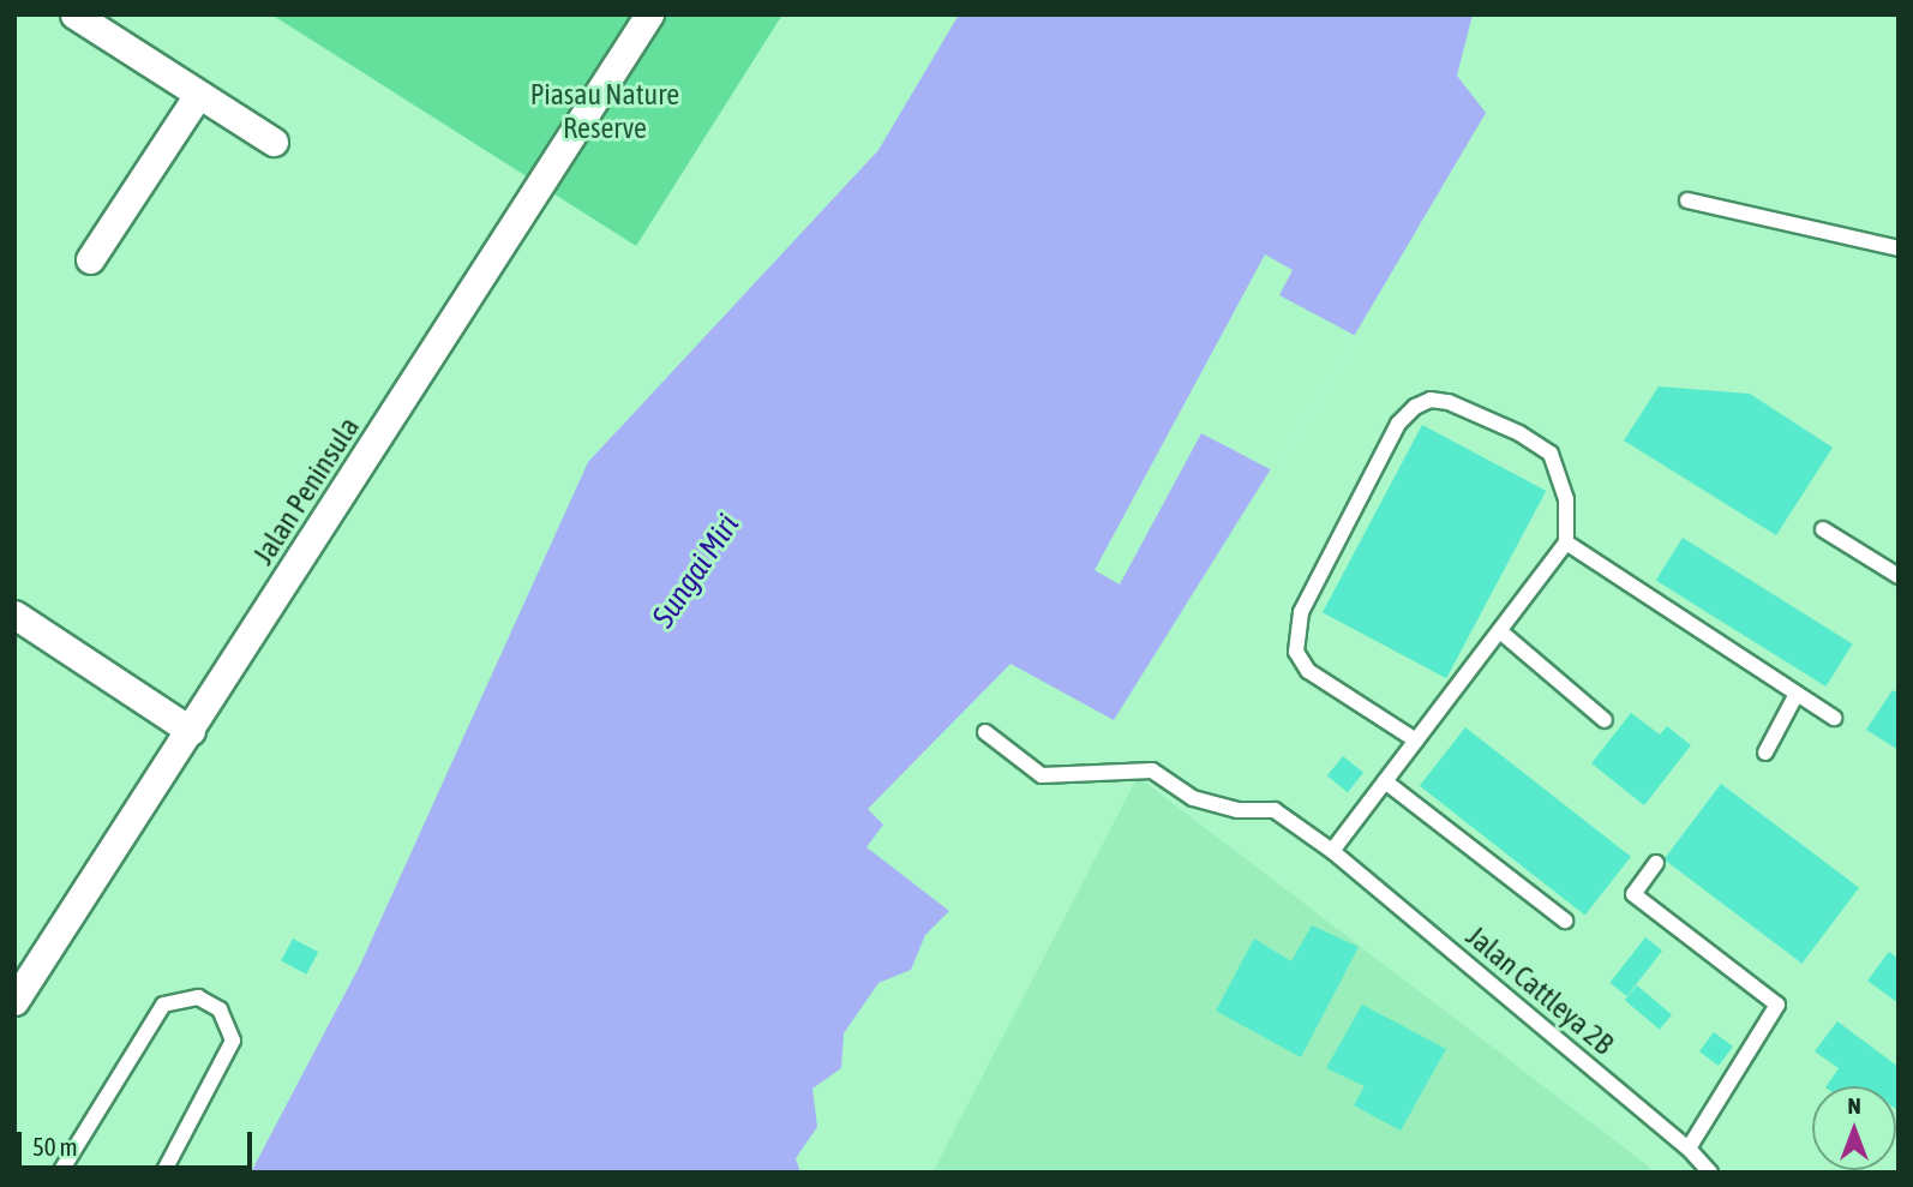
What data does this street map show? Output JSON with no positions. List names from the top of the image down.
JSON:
{
  "streets": {
    "street": ["Jalan Peninsula"],
    "lane": ["Jalan Cattleya 2B"]
  },
  "water": ["Sungai Miri"],
  "parks": ["Piasau Nature Reserve"],
  "scale_bar": "50 m",
  "north": "top"
}
